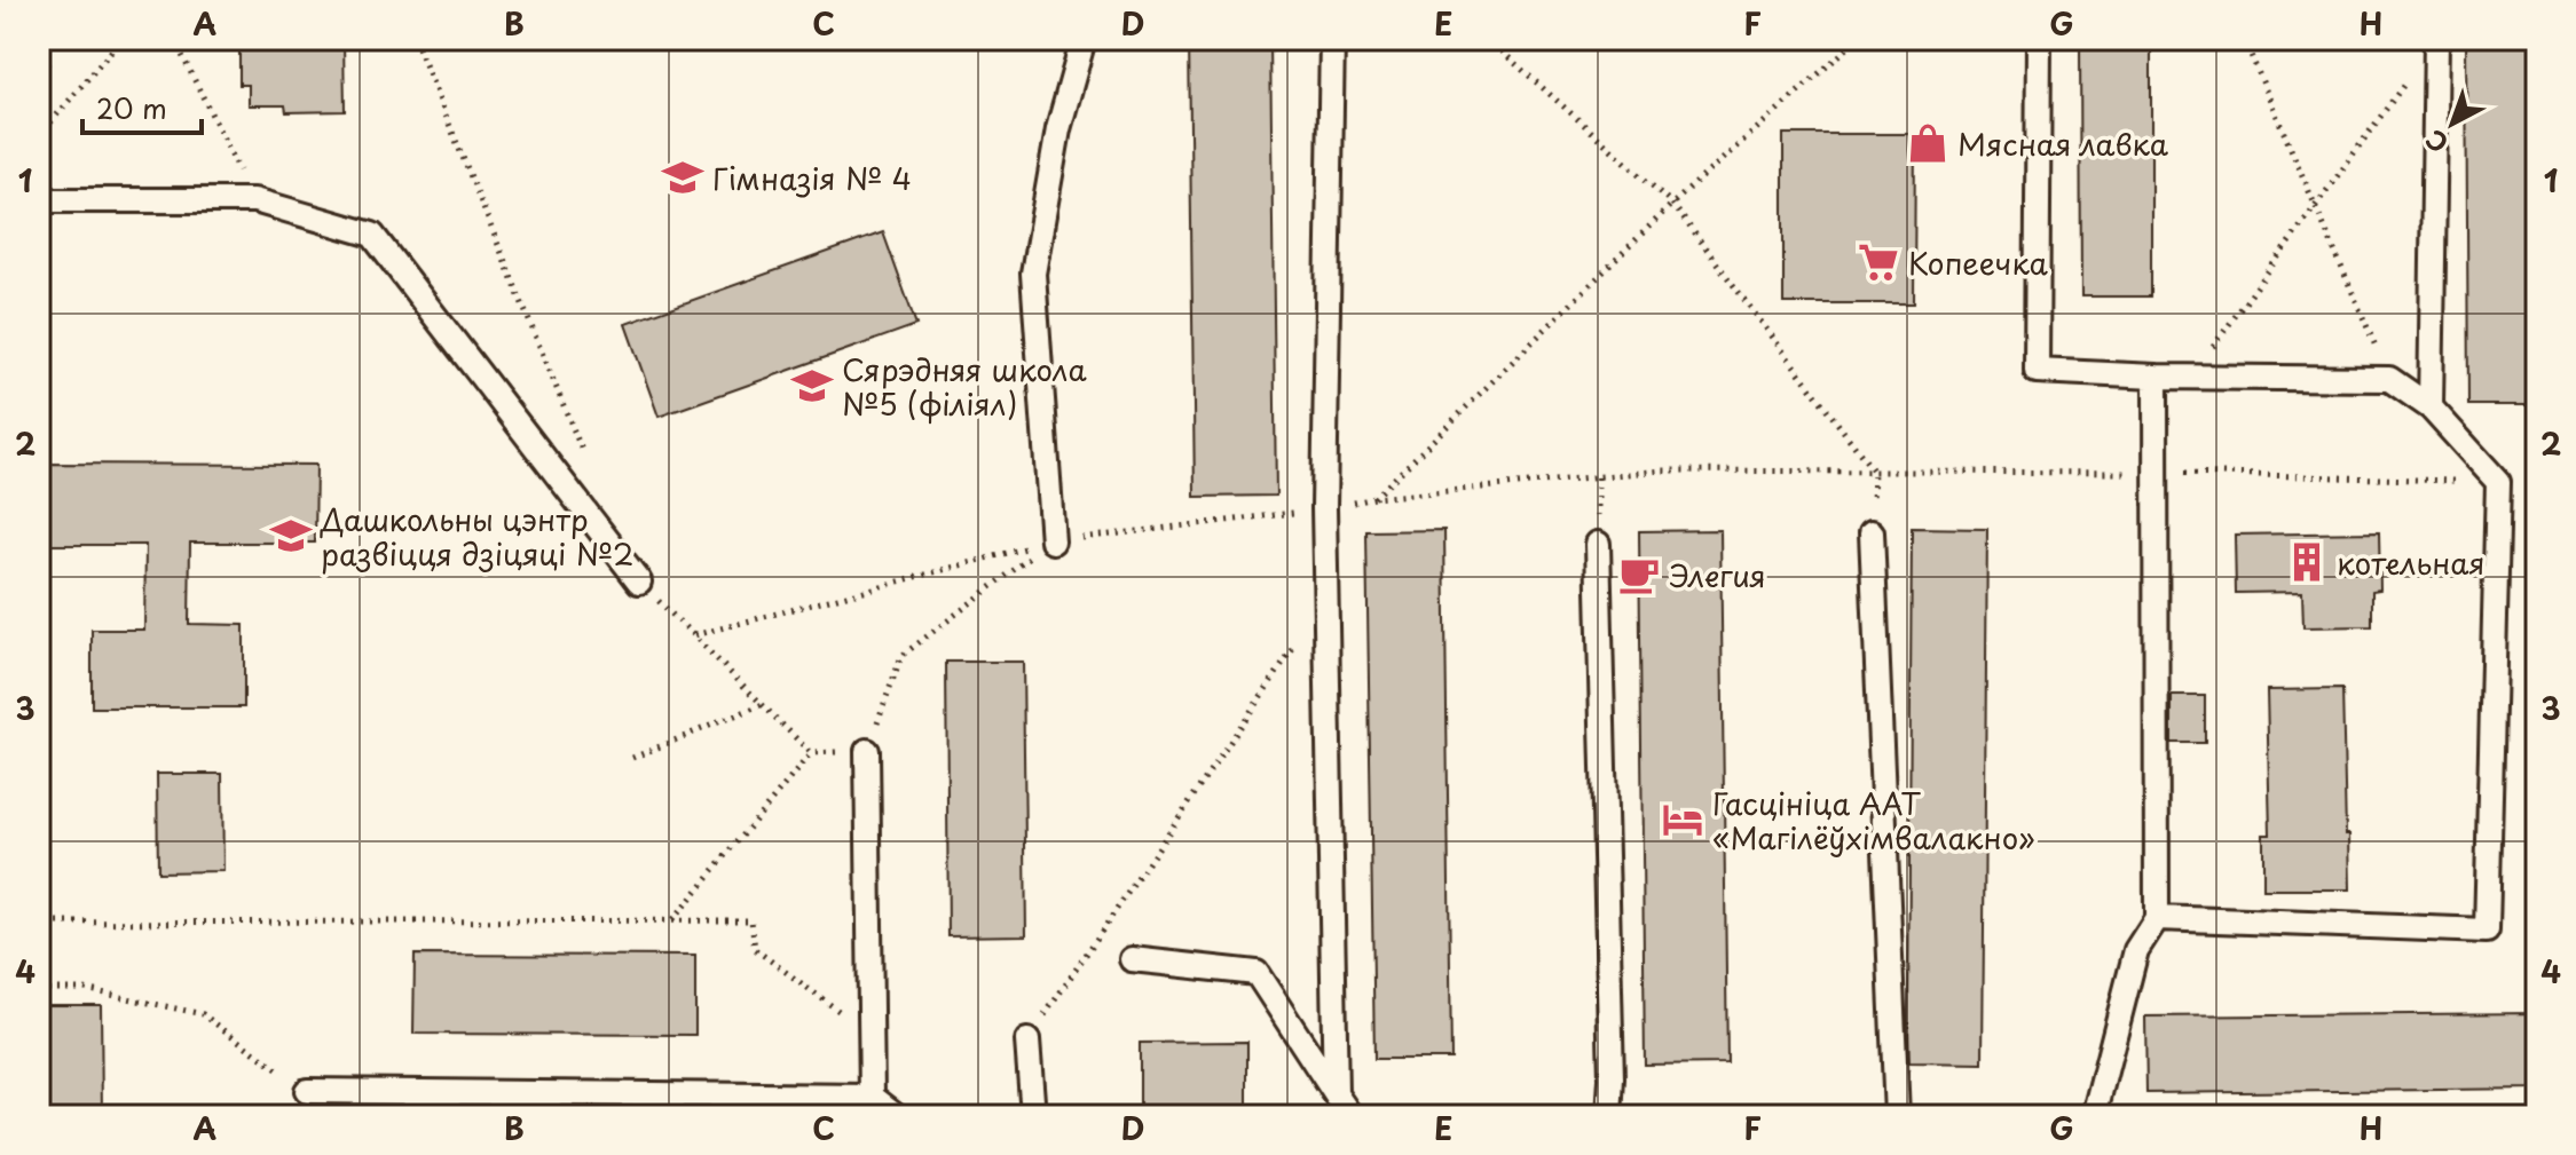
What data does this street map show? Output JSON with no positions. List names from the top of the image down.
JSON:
{
  "places": {
    "shop": ["Мясная лавка"],
    "school or university": ["Гімназія № 4", "Сярэдняя школа №5 (філіял)", "Дашкольны цэнтр развіцця дзіцяці №2"],
    "supermarket": ["Копеечка"],
    "building": ["котельная"],
    "cafe": ["Элегия"],
    "hotel": ["Гасцініца ААТ «Магілёўхімвалакно»"]
  },
  "scale_bar": "20 m",
  "north": "bottom left",
  "grid": {
    "columns": [
      "A",
      "B",
      "C",
      "D",
      "E",
      "F",
      "G",
      "H"
    ],
    "rows": [
      "1",
      "2",
      "3",
      "4"
    ]
  }
}
